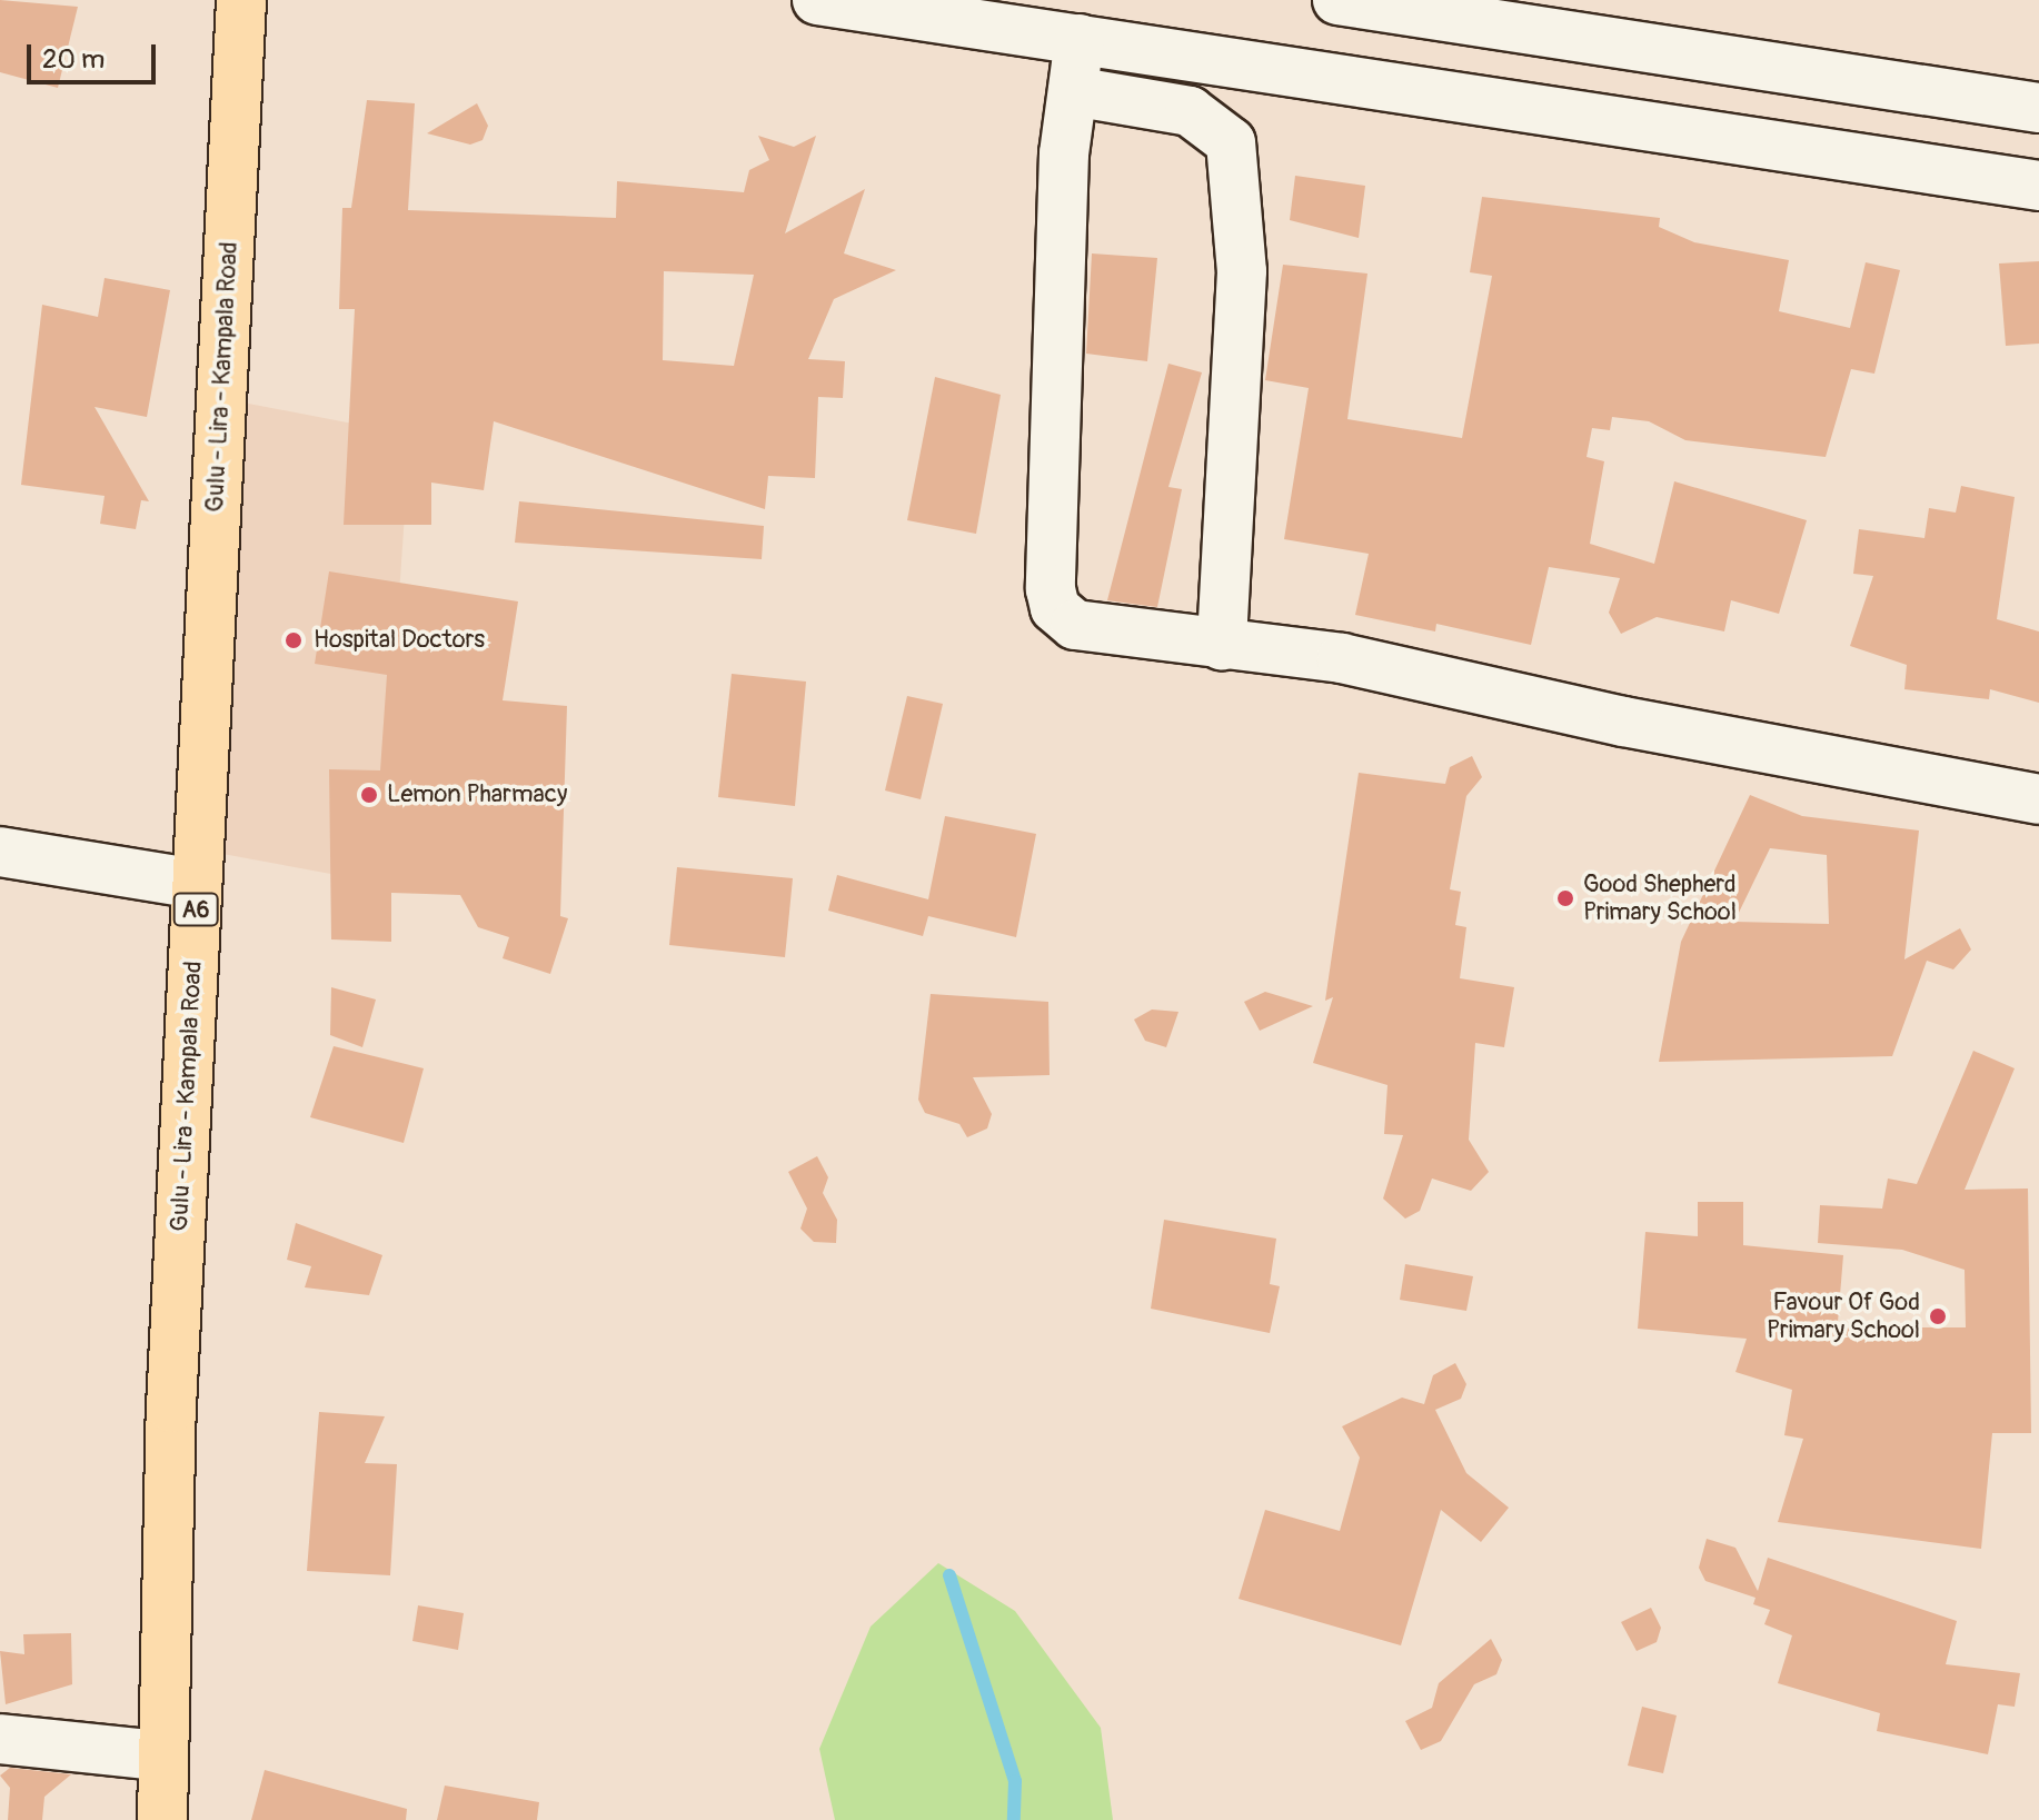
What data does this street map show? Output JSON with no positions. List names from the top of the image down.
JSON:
{
  "streets": {
    "main road": ["Gulu - Lira - Kampala Road", "A6"]
  },
  "places": [
    "Hospital Doctors",
    "Lemon Pharmacy",
    "Good Shepherd Primary School",
    "Favour Of God Primary School"
  ],
  "scale_bar": "20 m"
}
